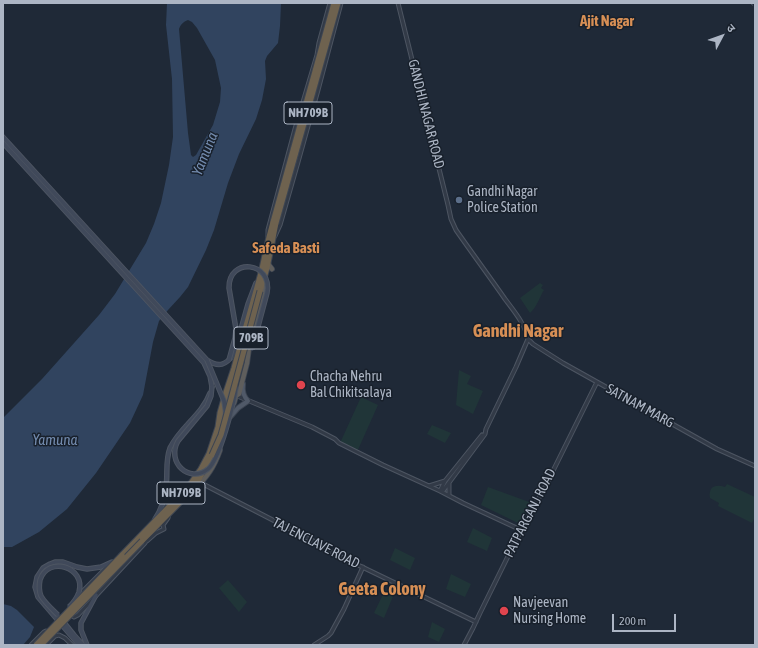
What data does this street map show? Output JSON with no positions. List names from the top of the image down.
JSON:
{
  "streets": {
    "highway": ["NH709B", "709B"],
    "street": [
      "GANDHI NAGAR ROAD",
      "SATNAM MARG",
      "PATPARGANJ ROAD",
      "TAJ ENCLAVE ROAD"
    ]
  },
  "crossings": [
    ["NH709B", "709B"],
    ["GANDHI NAGAR ROAD", "SATNAM MARG"],
    ["709B", "TAJ ENCLAVE ROAD"],
    ["SATNAM MARG", "PATPARGANJ ROAD"],
    ["PATPARGANJ ROAD", "TAJ ENCLAVE ROAD"]
  ],
  "districts": [
    "Ajit Nagar",
    "Safeda Basti",
    "Gandhi Nagar",
    "Geeta Colony"
  ],
  "water": ["Yamuna"],
  "places": ["Gandhi Nagar Police Station", "Chacha Nehru Bal Chikitsalaya", "Navjeevan Nursing Home"],
  "scale_bar": "200 m",
  "north": "top right"
}
